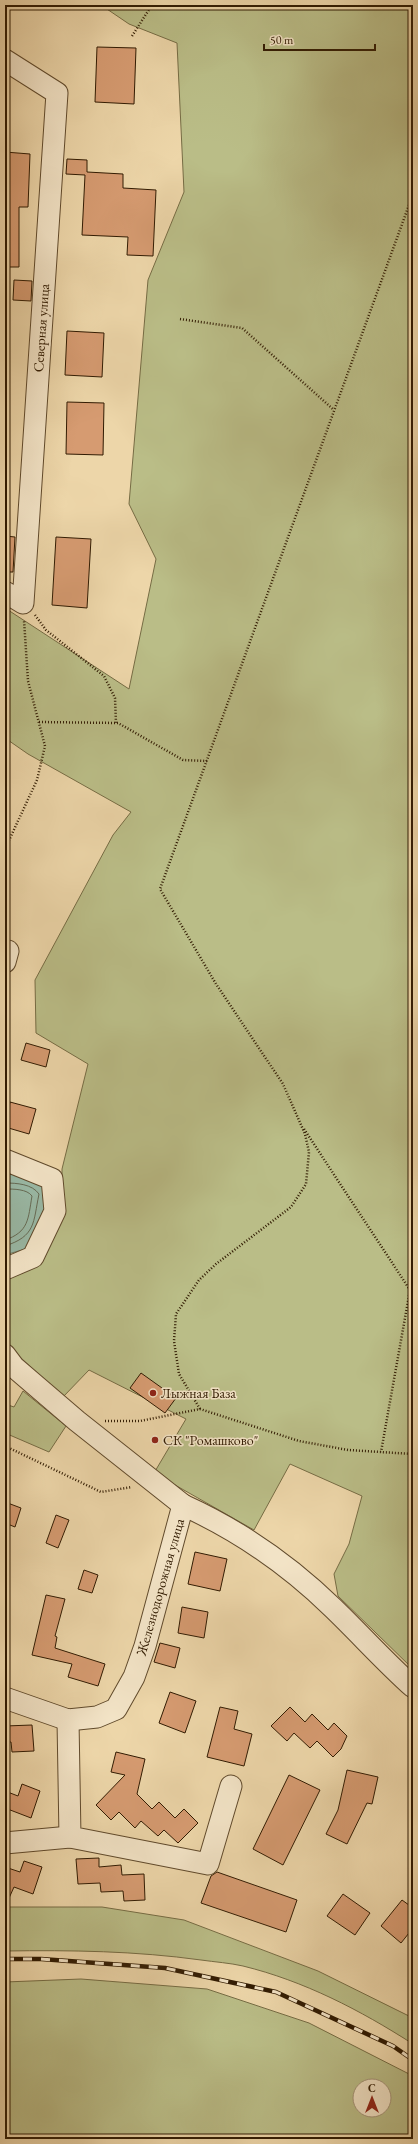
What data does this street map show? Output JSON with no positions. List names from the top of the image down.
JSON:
{
  "streets": {
    "street": ["Северная улица", "Железнодорожная улица"]
  },
  "places": ["Лыжная База", "СК \"Ромашково\""],
  "scale_bar": "50 m",
  "north": "top"
}
